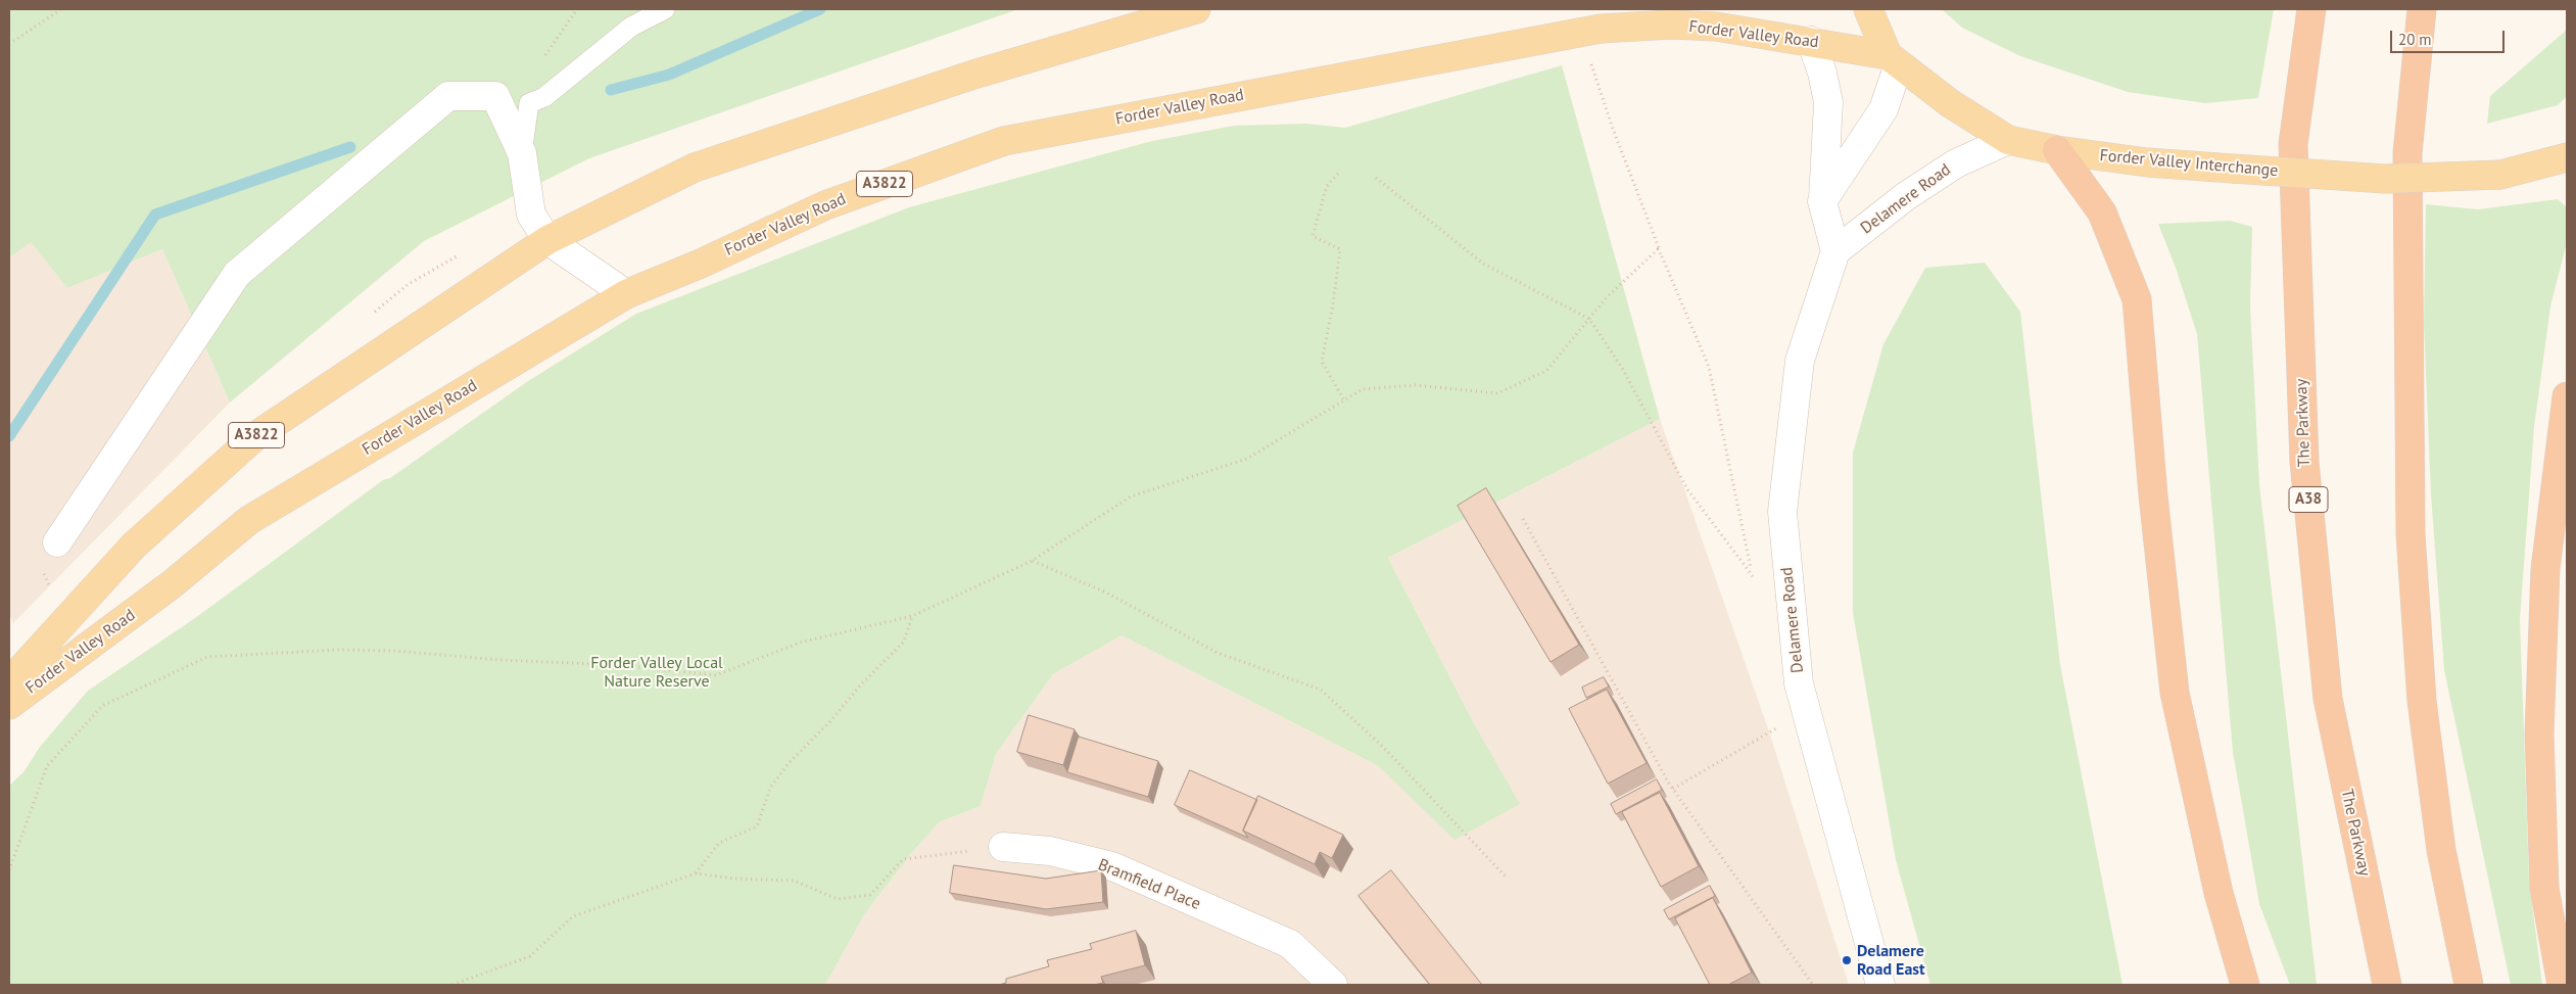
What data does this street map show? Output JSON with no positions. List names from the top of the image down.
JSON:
{
  "streets": {
    "highway": ["The Parkway", "A38"],
    "main road": ["Forder Valley Road", "Forder Valley Interchange", "A3822"],
    "street": ["Delamere Road", "Bramfield Place"]
  },
  "crossings": [
    ["Forder Valley Road", "Forder Valley Interchange"],
    ["Forder Valley Interchange", "Delamere Road"]
  ],
  "parks": ["Forder Valley Local Nature Reserve"],
  "places": ["Delamere Road East"],
  "scale_bar": "20 m"
}
